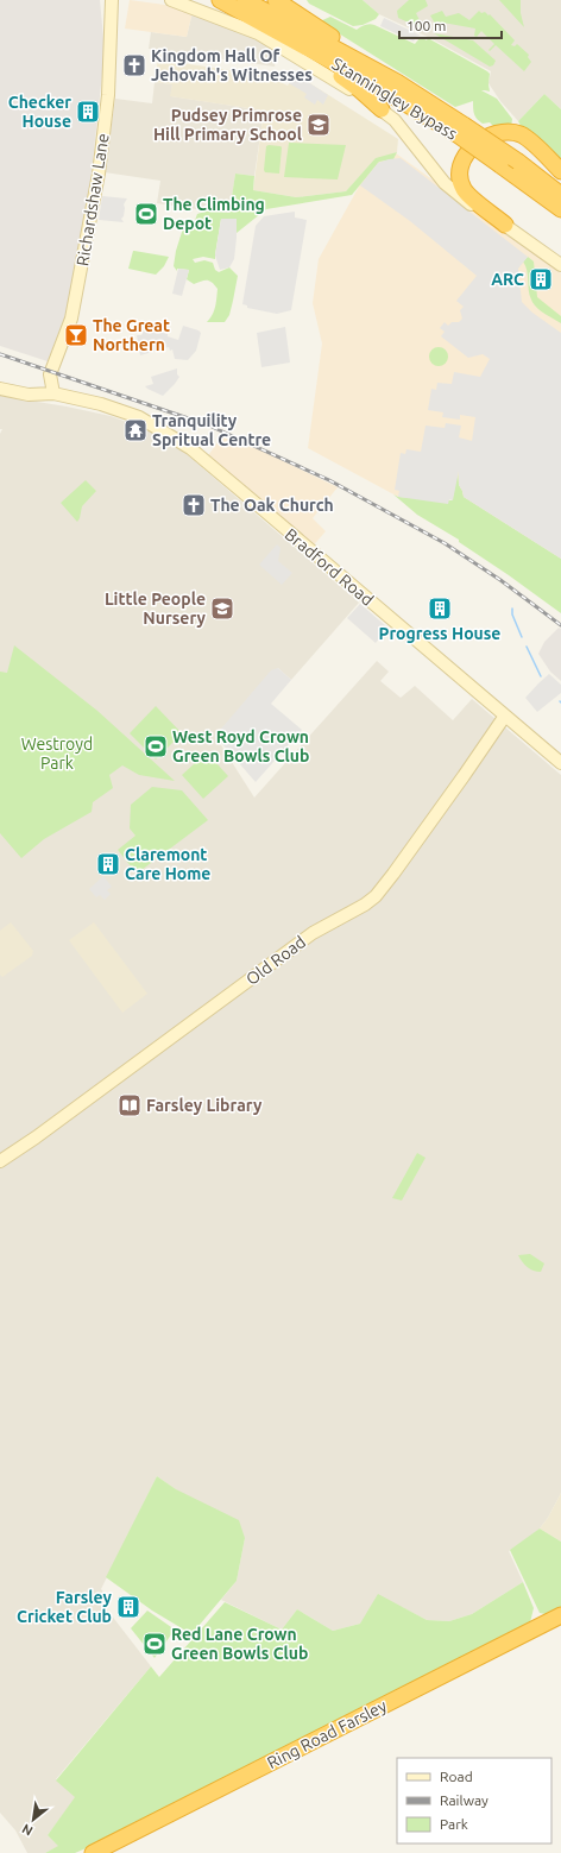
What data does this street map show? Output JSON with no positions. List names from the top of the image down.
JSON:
{
  "streets": {
    "highway": ["Stanningley Bypass", "Ring Road Farsley"],
    "main road": ["Richardshaw Lane", "Bradford Road", "Old Road"]
  },
  "crossings": [
    ["Richardshaw Lane", "Bradford Road"],
    ["Bradford Road", "Old Road"]
  ],
  "parks": ["Westroyd Park"],
  "places": {
    "church": ["Kingdom Hall Of Jehovah's Witnesses", "The Oak Church"],
    "building": [
      "Checker House",
      "ARC",
      "Progress House",
      "Claremont Care Home",
      "Farsley Cricket Club"
    ],
    "school or university": ["Pudsey Primrose Hill Primary School", "Little People Nursery"],
    "sports": ["The Climbing Depot", "West Royd Crown Green Bowls Club", "Red Lane Crown Green Bowls Club"],
    "bar": ["The Great Northern"],
    "temple": ["Tranquility Spritual Centre"],
    "library": ["Farsley Library"]
  },
  "legend": ["Road", "Railway", "Park"],
  "scale_bar": "100 m",
  "north": "bottom left"
}
